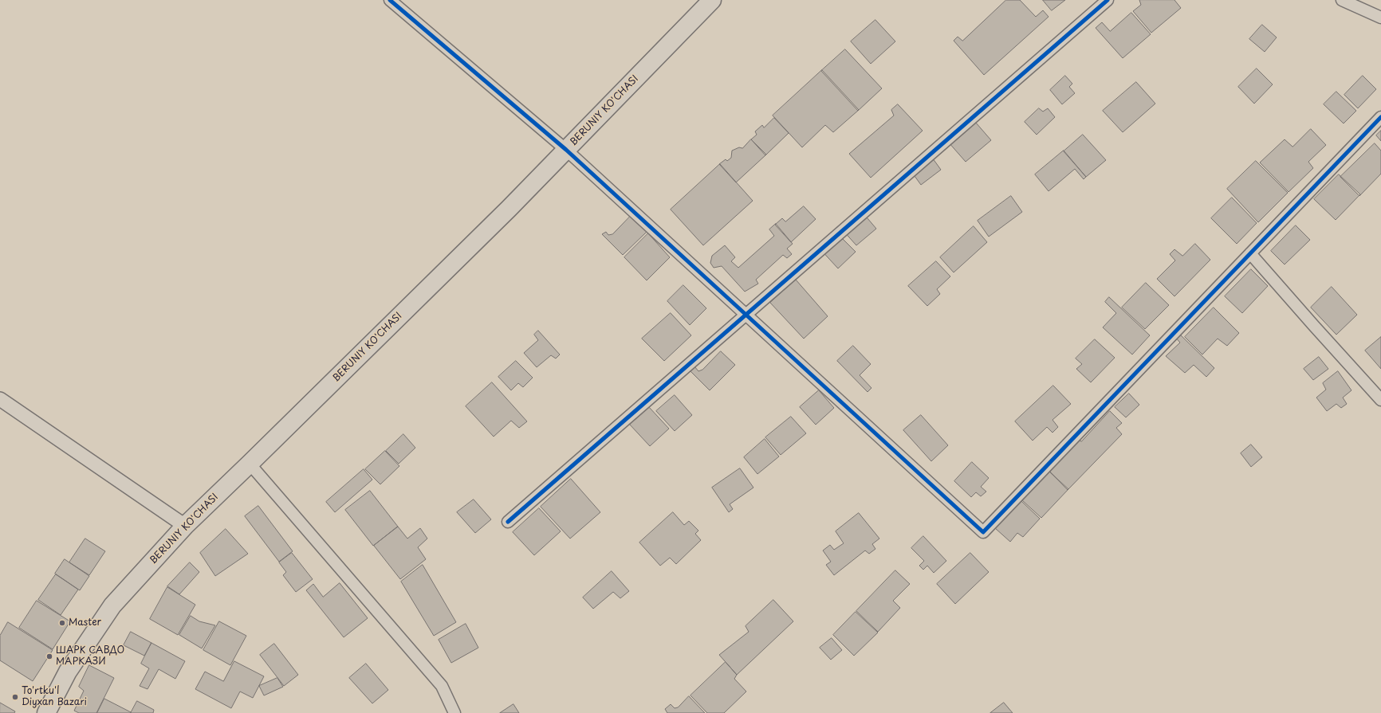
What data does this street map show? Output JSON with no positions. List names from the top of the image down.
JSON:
{
  "streets": {
    "main road": ["BERUNIY KO'CHASI"]
  },
  "places": ["Master", "ШАРК САВДО МАРКАЗИ", "To'rtku'l Diyxan Bazari"]
}
